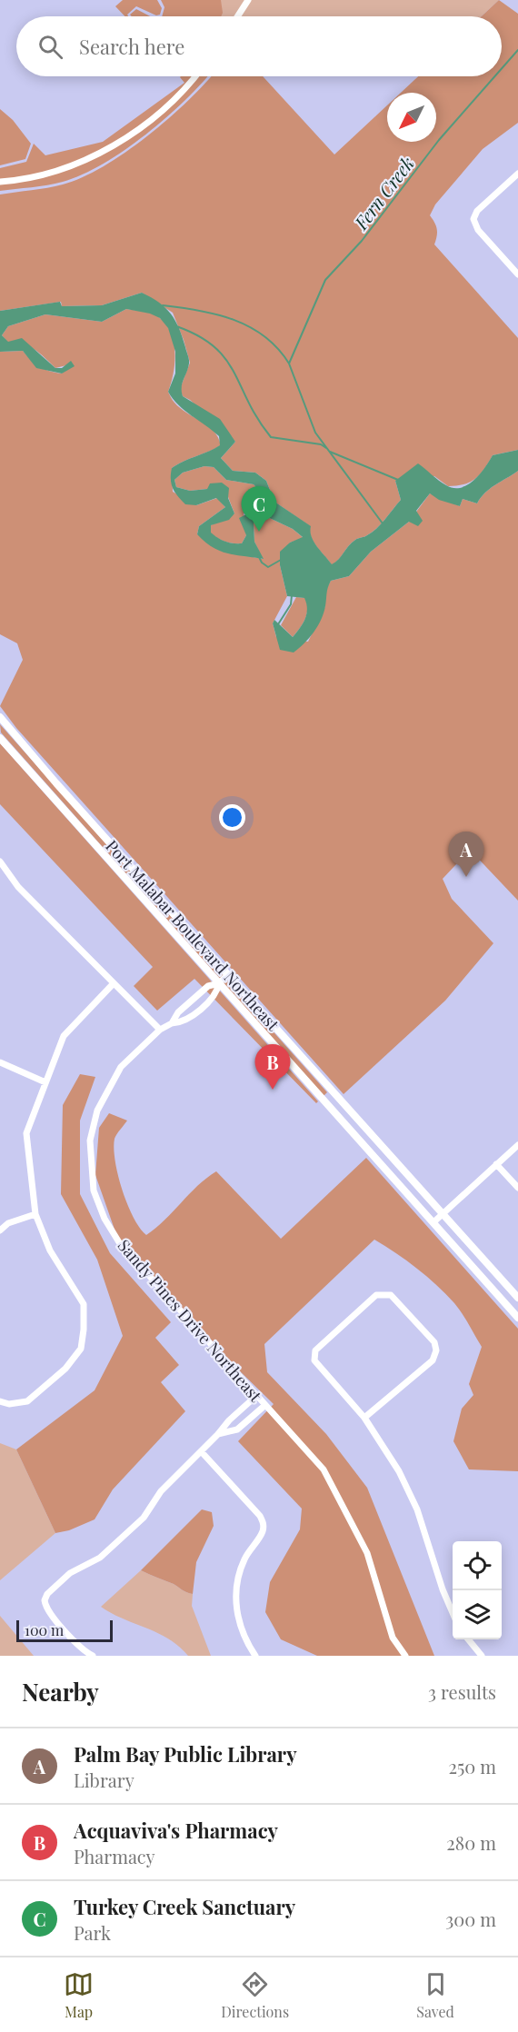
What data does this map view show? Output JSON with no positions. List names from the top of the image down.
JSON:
{
  "streets": {
    "street": ["Port Malabar Boulevard Northeast", "Sandy Pines Drive Northeast"]
  },
  "crossings": [
    ["Port Malabar Boulevard Northeast", "Sandy Pines Drive Northeast"]
  ],
  "water": ["Fern Creek"],
  "scale_bar": "100 m",
  "north": "bottom left",
  "page": {
    "search": "Search here",
    "pins": ["C", "A", "B"],
    "scale": "100 m",
    "heading": ["Nearby", "3 results"],
    "list": [
      {
        "mark": "A",
        "name": "Palm Bay Public Library",
        "note": "Library",
        "value": "250 m"
      },
      {
        "mark": "B",
        "name": "Acquaviva's Pharmacy",
        "note": "Pharmacy",
        "value": "280 m"
      },
      {
        "mark": "C",
        "name": "Turkey Creek Sanctuary",
        "note": "Park",
        "value": "300 m"
      }
    ],
    "nav": ["Map", "Directions", "Saved"]
  }
}
